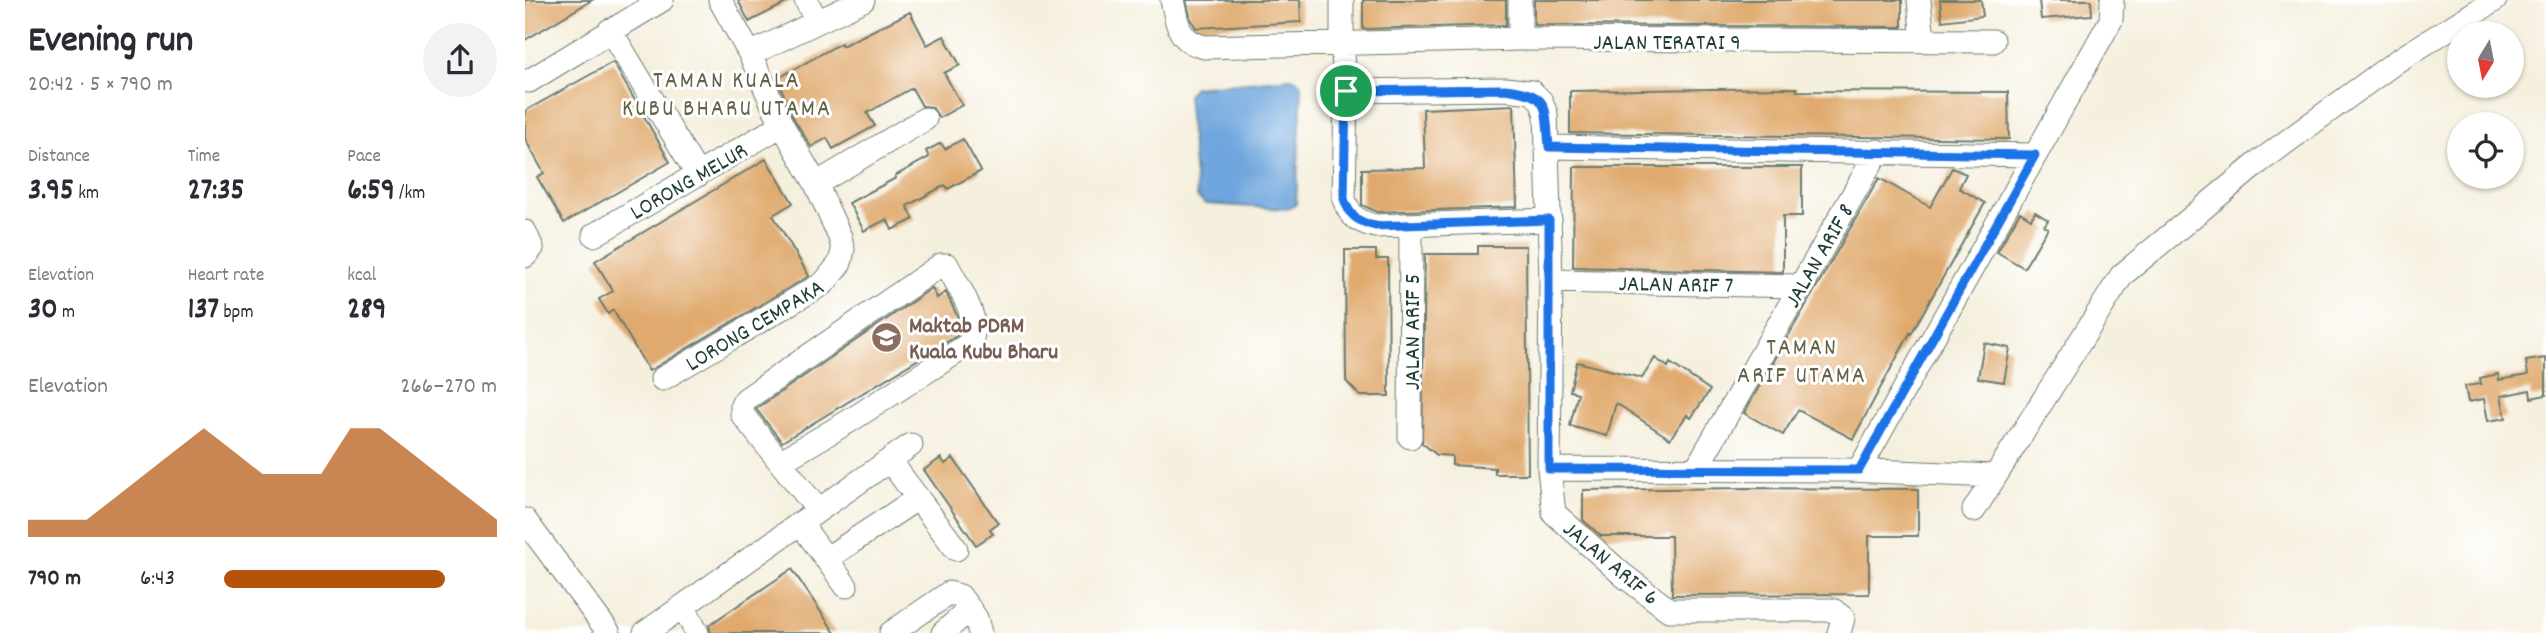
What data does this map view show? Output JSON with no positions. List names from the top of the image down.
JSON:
{
  "streets": {
    "street": [
      "JALAN TERATAI 9",
      "LORONG MELUR",
      "JALAN ARIF 8",
      "JALAN ARIF 7",
      "LORONG CEMPAKA",
      "JALAN ARIF 5",
      "JALAN ARIF 6"
    ]
  },
  "crossings": [
    ["JALAN ARIF 8", "JALAN ARIF 7"],
    ["JALAN ARIF 7", "JALAN ARIF 6"]
  ],
  "districts": ["TAMAN KUALA KUBU BHARU UTAMA", "TAMAN ARIF UTAMA"],
  "places": {
    "school or university": ["Maktab PDRM Kuala Kubu Bharu"]
  },
  "north": "bottom",
  "page": {
    "heading": ["Evening run", "20:42 · 5 × 790 m"],
    "stats": [
      ["Distance", "3.95 km"],
      ["Time", "27:35"],
      ["Pace", "6:59 /km"],
      ["Elevation", "30 m"],
      ["Heart rate", "137 bpm"],
      ["kcal", "289"]
    ],
    "chart": ["Elevation", "266–270 m"],
    "list": [
      {
        "name": "790 m",
        "note": "6:43"
      }
    ]
  }
}
